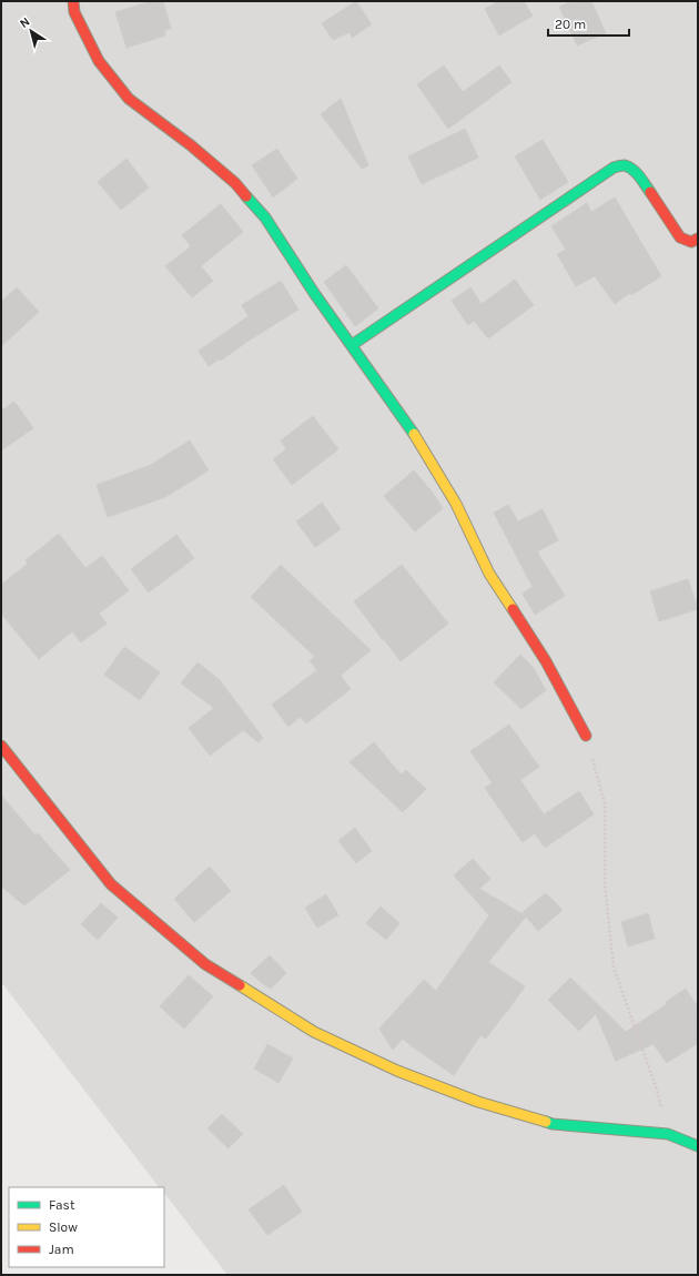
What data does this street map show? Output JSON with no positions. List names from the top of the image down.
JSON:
{
  "legend": ["Fast", "Slow", "Jam"],
  "scale_bar": "20 m",
  "north": "top left"
}
